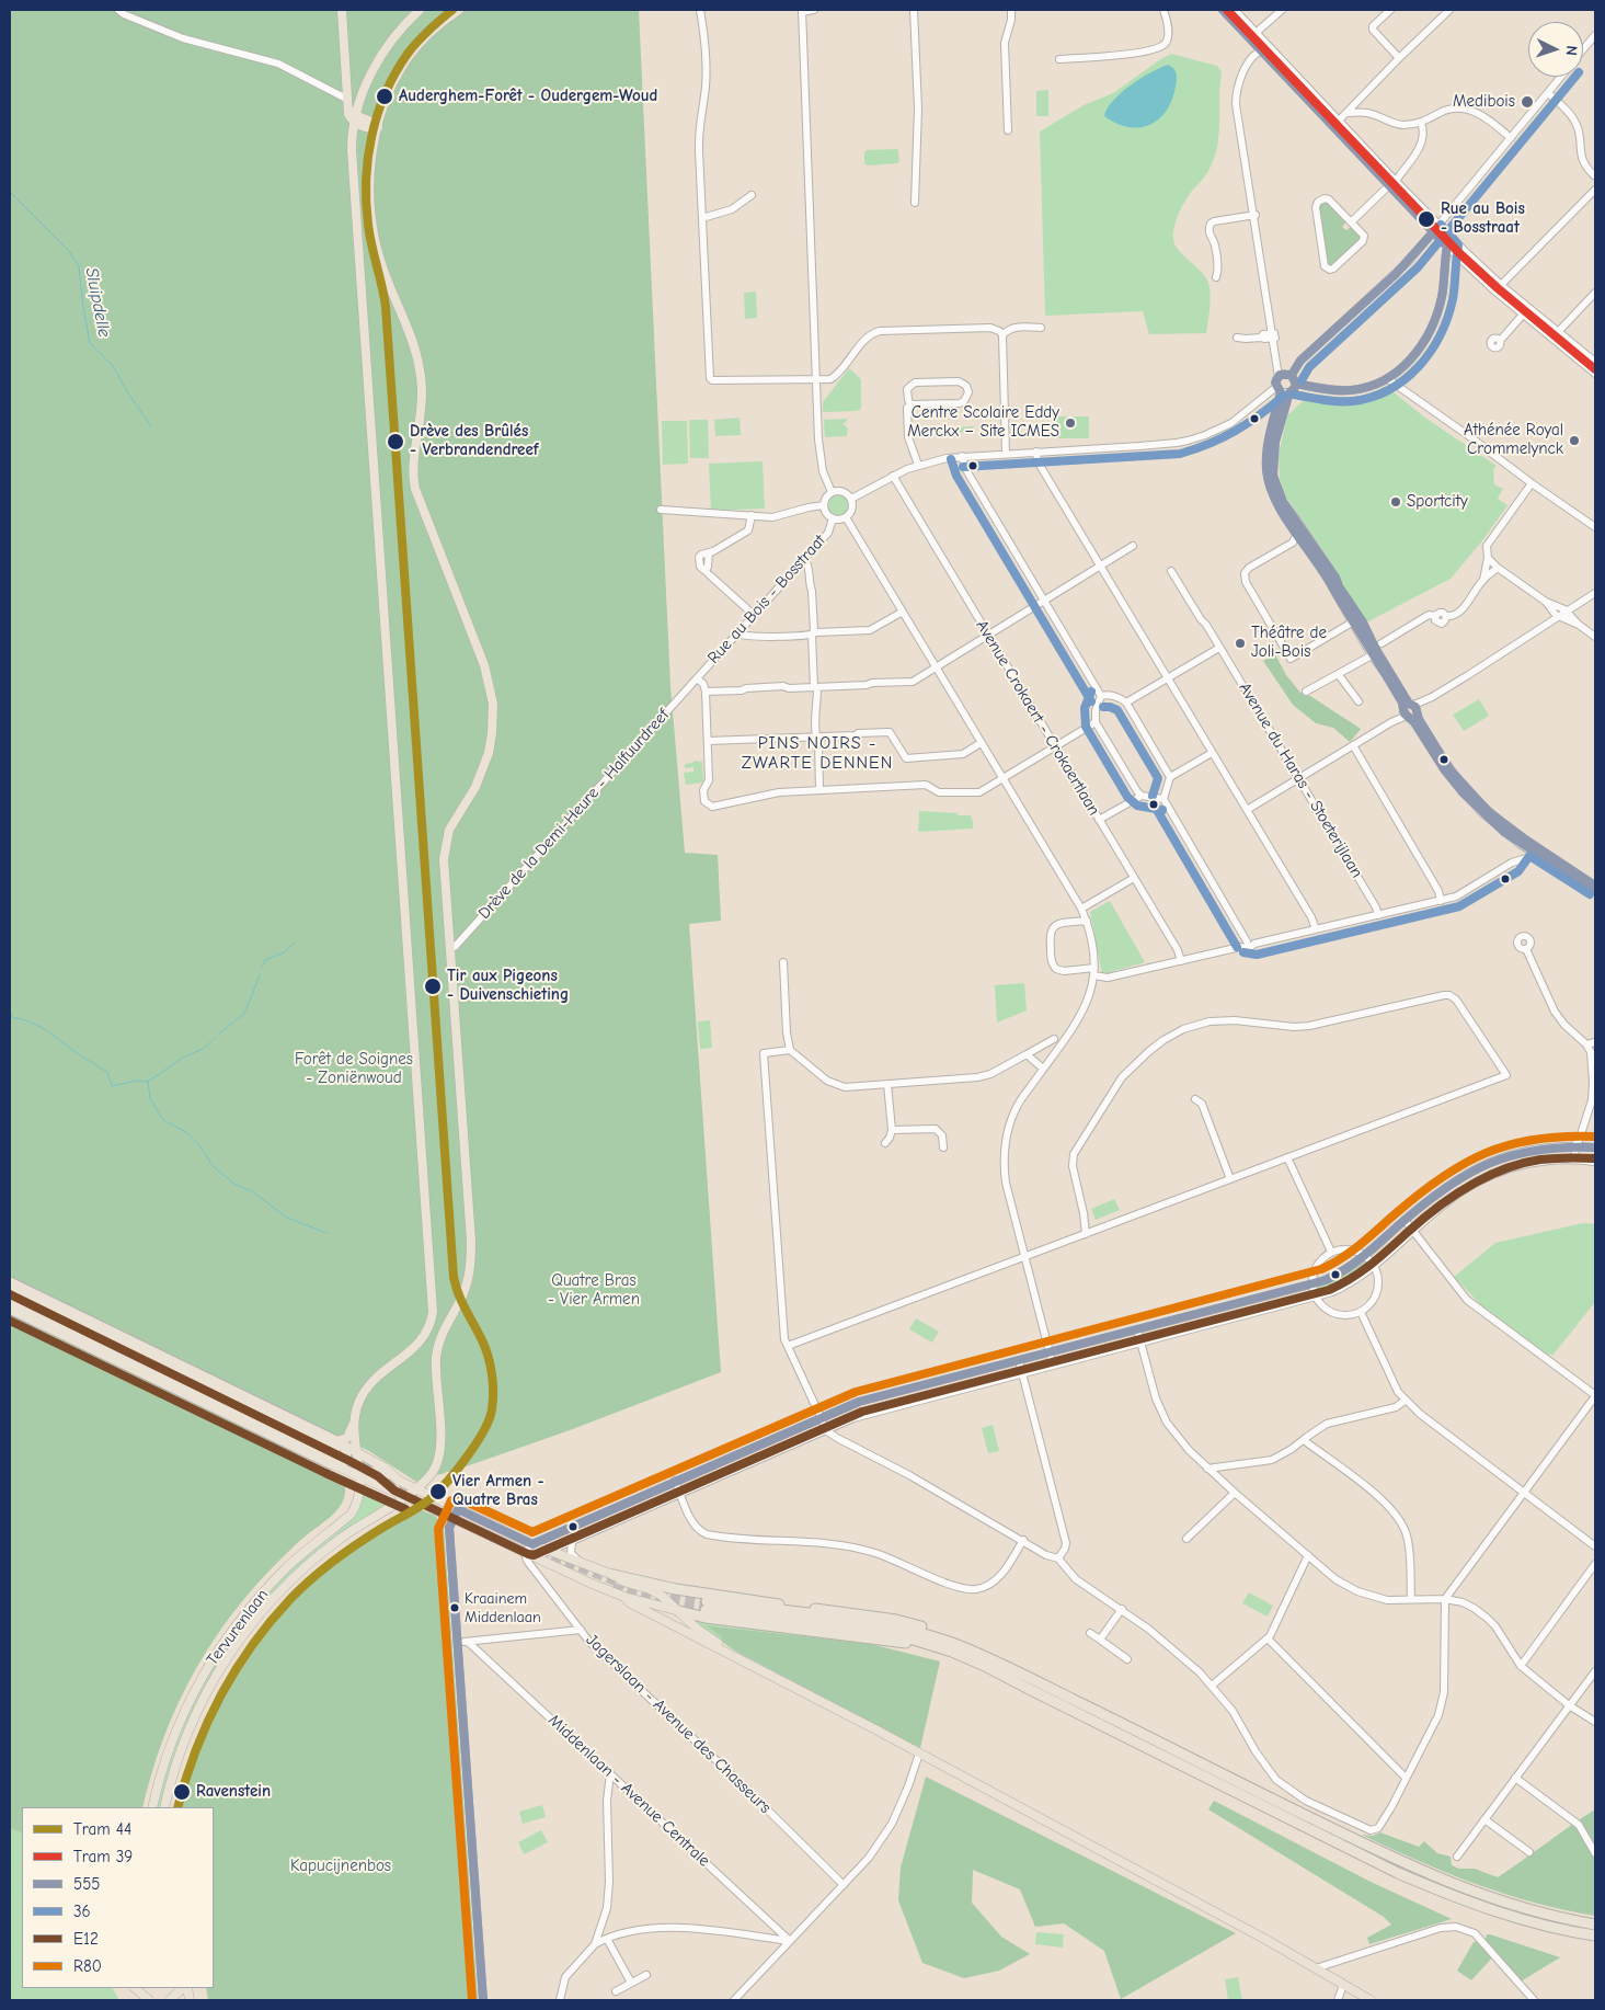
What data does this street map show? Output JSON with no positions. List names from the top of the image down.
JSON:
{
  "streets": {
    "main road": ["Tervurenlaan"],
    "street": [
      "Rue au Bois - Bosstraat",
      "Avenue Crokaert - Crokaertlaan",
      "Avenue du Haras - Stoeterijlaan",
      "Drève de la Demi-Heure - Halfuurdreef",
      "Jagerslaan - Avenue des Chasseurs",
      "Middenlaan - Avenue Centrale"
    ]
  },
  "crossings": [
    ["Rue au Bois - Bosstraat", "Drève de la Demi-Heure - Halfuurdreef"],
    ["Drève de la Demi-Heure - Halfuurdreef", "Tervurenlaan"]
  ],
  "districts": ["PINS NOIRS - ZWARTE DENNEN"],
  "water": ["Sluipdelle"],
  "parks": ["Forêt de Soignes - Zoniënwoud", "Quatre Bras - Vier Armen", "Kapucijnenbos"],
  "places": [
    "Auderghem-Forêt - Oudergem-Woud",
    "Medibois",
    "Rue au Bois - Bosstraat",
    "Centre Scolaire Eddy Merckx – Site ICMES",
    "Athénée Royal Crommelynck",
    "Drève des Brûlés - Verbrandendreef",
    "Sportcity",
    "Théâtre de Joli-Bois",
    "Tir aux Pigeons - Duivenschieting",
    "Vier Armen - Quatre Bras",
    "Kraainem Middenlaan",
    "Ravenstein"
  ],
  "lines": [
    "tram line 44",
    "tram line 39",
    "transit line 555",
    "transit line 36",
    "transit line R80",
    "transit line E12"
  ],
  "legend": [
    "Tram 44",
    "Tram 39",
    "555",
    "36",
    "E12",
    "R80"
  ],
  "north": "right"
}
